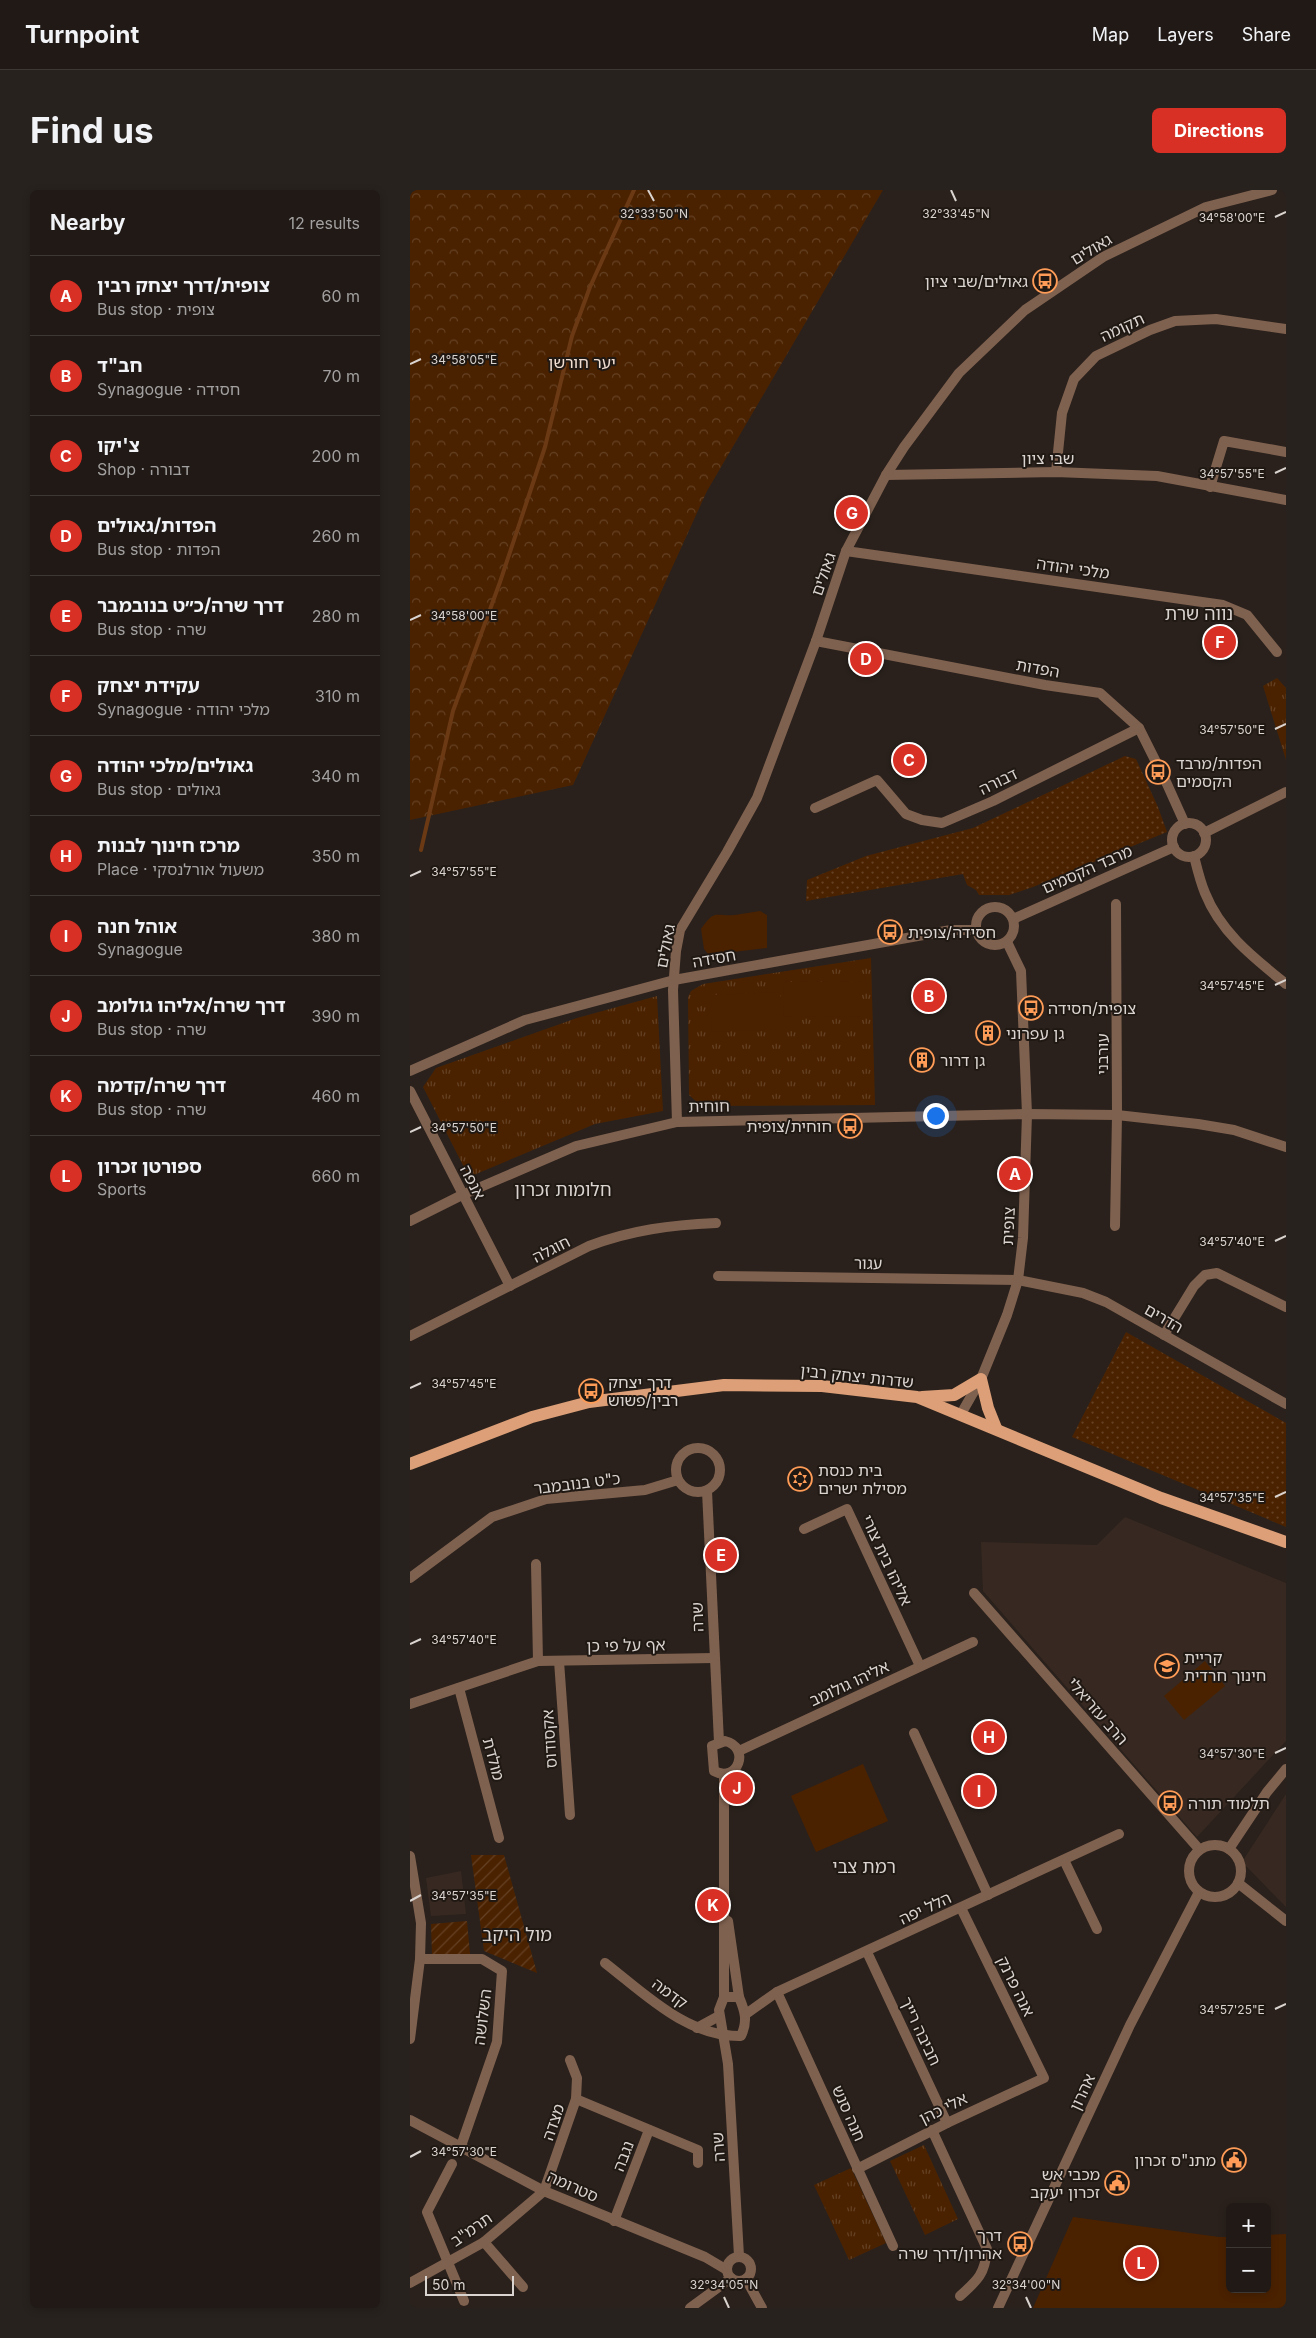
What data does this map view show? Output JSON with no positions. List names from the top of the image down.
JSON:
{
  "streets": {
    "main road": ["שדרות יצחק רבין"],
    "street": [
      "גאולים",
      "תקומה",
      "שבי ציון",
      "מלכי יהודה",
      "הפדות",
      "דבורה",
      "מרבד הקסמים",
      "חסידה",
      "עורבני",
      "חוחית",
      "אנפה",
      "צופית",
      "חוגלה",
      "עגור",
      "הדרים",
      "כ\"ט בנובמבר",
      "אליהו בית צורי",
      "שרה",
      "אף על פי כן",
      "אליהו גולומב",
      "הרב עזריאלי",
      "אקסודוס",
      "מולדת",
      "הלל יפה",
      "אנה פרנק",
      "קדמה",
      "השלושה",
      "חביבה רייך",
      "אהרון",
      "אלי כהן",
      "חנה סנש",
      "מצדה",
      "נגבה",
      "סטרומה",
      "תרמ\"ב"
    ]
  },
  "crossings": [
    ["גאולים", "שבי ציון"],
    ["גאולים", "מלכי יהודה"],
    ["גאולים", "הפדות"],
    ["גאולים", "חסידה"],
    ["גאולים", "חוחית"],
    ["תקומה", "שבי ציון"],
    ["הפדות", "דבורה"],
    ["הפדות", "מרבד הקסמים"],
    ["מרבד הקסמים", "חסידה"],
    ["מרבד הקסמים", "צופית"],
    ["חסידה", "צופית"],
    ["חוחית", "אנפה"],
    ["חוחית", "צופית"],
    ["אנפה", "חוגלה"],
    ["צופית", "עגור"],
    ["צופית", "הדרים"],
    ["צופית", "שדרות יצחק רבין"],
    ["עגור", "הדרים"],
    ["כ\"ט בנובמבר", "שרה"],
    ["אליהו בית צורי", "אליהו גולומב"],
    ["שרה", "אף על פי כן"],
    ["שרה", "אליהו גולומב"],
    ["שרה", "קדמה"],
    ["שרה", "סטרומה"],
    ["אף על פי כן", "אקסודוס"],
    ["אף על פי כן", "מולדת"],
    ["הרב עזריאלי", "אהרון"],
    ["הלל יפה", "אנה פרנק"],
    ["הלל יפה", "חביבה רייך"],
    ["הלל יפה", "חנה סנש"],
    ["אנה פרנק", "אלי כהן"],
    ["השלושה", "סטרומה"],
    ["חביבה רייך", "אלי כהן"],
    ["אלי כהן", "חנה סנש"],
    ["מצדה", "סטרומה"],
    ["מצדה", "תרמ\"ב"],
    ["נגבה", "סטרומה"],
    ["סטרומה", "תרמ\"ב"]
  ],
  "districts": [
    "נווה שרת",
    "חלומות זכרון",
    "רמת צבי",
    "מול היקב"
  ],
  "parks": ["יער חורשן"],
  "places": {
    "bus stop": [
      "גאולים/שבי ציון",
      "הפדות/מרבד הקסמים",
      "חסידה/צופית",
      "צופית/חסידה",
      "חוחית/צופית",
      "דרך יצחק רבין/פשוש",
      "תלמוד תורה",
      "דרך אהרון/דרך שרה"
    ],
    "building": ["גן עפרוני", "גן דרור"],
    "synagogue": ["בית כנסת מסילת ישרים"],
    "school or university": ["קריית חינוך חרדית"],
    "public building": ["מתנ\"ס זכרון", "מכבי אש זכרון יעקב"]
  },
  "scale_bar": "50 m",
  "page": {
    "header": "Turnpoint",
    "nav": ["Map", "Layers", "Share"],
    "buttons": "Directions",
    "title": "Find us",
    "heading": ["Nearby", "12 results"],
    "list": [
      {
        "mark": "A",
        "name": "צופית/דרך יצחק רבין",
        "note": "Bus stop · צופית",
        "value": "60 m"
      },
      {
        "mark": "B",
        "name": "חב\"ד",
        "note": "Synagogue · חסידה",
        "value": "70 m"
      },
      {
        "mark": "C",
        "name": "צ'יקו",
        "note": "Shop · דבורה",
        "value": "200 m"
      },
      {
        "mark": "D",
        "name": "הפדות/גאולים",
        "note": "Bus stop · הפדות",
        "value": "260 m"
      },
      {
        "mark": "E",
        "name": "דרך שרה/כ״ט בנובמבר",
        "note": "Bus stop · שרה",
        "value": "280 m"
      },
      {
        "mark": "F",
        "name": "עקידת יצחק",
        "note": "Synagogue · מלכי יהודה",
        "value": "310 m"
      },
      {
        "mark": "G",
        "name": "גאולים/מלכי יהודה",
        "note": "Bus stop · גאולים",
        "value": "340 m"
      },
      {
        "mark": "H",
        "name": "מרכז חינוך לבנות",
        "note": "Place · משעול אורלנסקי",
        "value": "350 m"
      },
      {
        "mark": "I",
        "name": "אוהל חנה",
        "note": "Synagogue",
        "value": "380 m"
      },
      {
        "mark": "J",
        "name": "דרך שרה/אליהו גולומב",
        "note": "Bus stop · שרה",
        "value": "390 m"
      },
      {
        "mark": "K",
        "name": "דרך שרה/קדמה",
        "note": "Bus stop · שרה",
        "value": "460 m"
      },
      {
        "mark": "L",
        "name": "ספורטן זכרון",
        "note": "Sports",
        "value": "660 m"
      }
    ],
    "pins": [
      "G",
      "F",
      "D",
      "C",
      "B",
      "A",
      "E",
      "H",
      "J",
      "I",
      "K",
      "L"
    ],
    "map_buttons": ["+", "−"],
    "scale": "50 m"
  },
  "coordinates": [
    "32°33'50\"N",
    "32°33'45\"N",
    "34°58'00\"E",
    "34°58'05\"E",
    "34°57'55\"E",
    "34°57'50\"E",
    "34°57'45\"E",
    "34°57'40\"E",
    "34°57'35\"E",
    "34°57'30\"E",
    "34°57'25\"E",
    "32°34'05\"N",
    "32°34'00\"N"
  ]
}
